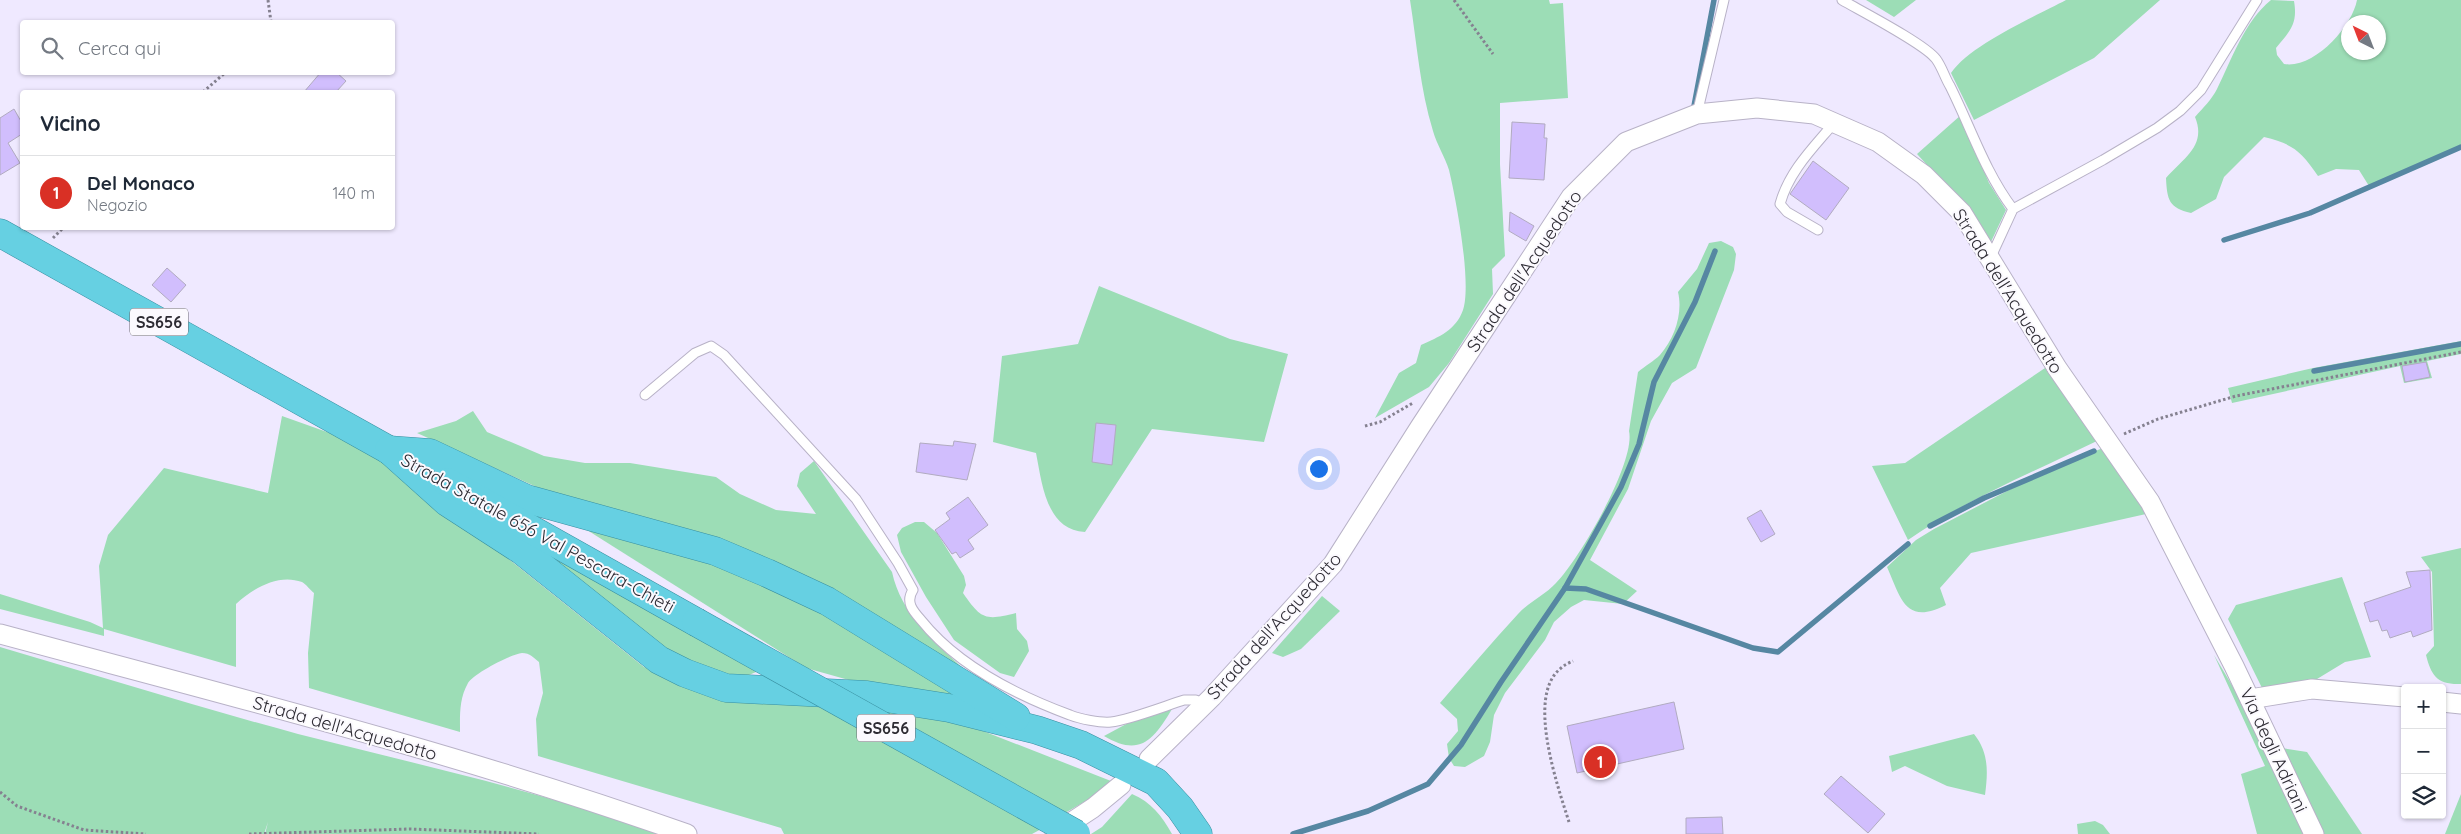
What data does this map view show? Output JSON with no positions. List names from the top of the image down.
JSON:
{
  "streets": {
    "highway": ["SS656", "Strada Statale 656 Val Pescara-Chieti"],
    "street": ["Strada dell'Acquedotto", "Via degli Adriani"]
  },
  "crossings": [
    ["Strada dell'Acquedotto", "Via degli Adriani"]
  ],
  "north": "top left",
  "page": {
    "search": "Cerca qui",
    "heading": "Vicino",
    "list": [
      {
        "mark": "1",
        "name": "Del Monaco",
        "note": "Negozio",
        "value": "140 m"
      }
    ],
    "map_buttons": ["+", "−"],
    "pins": "1"
  }
}
